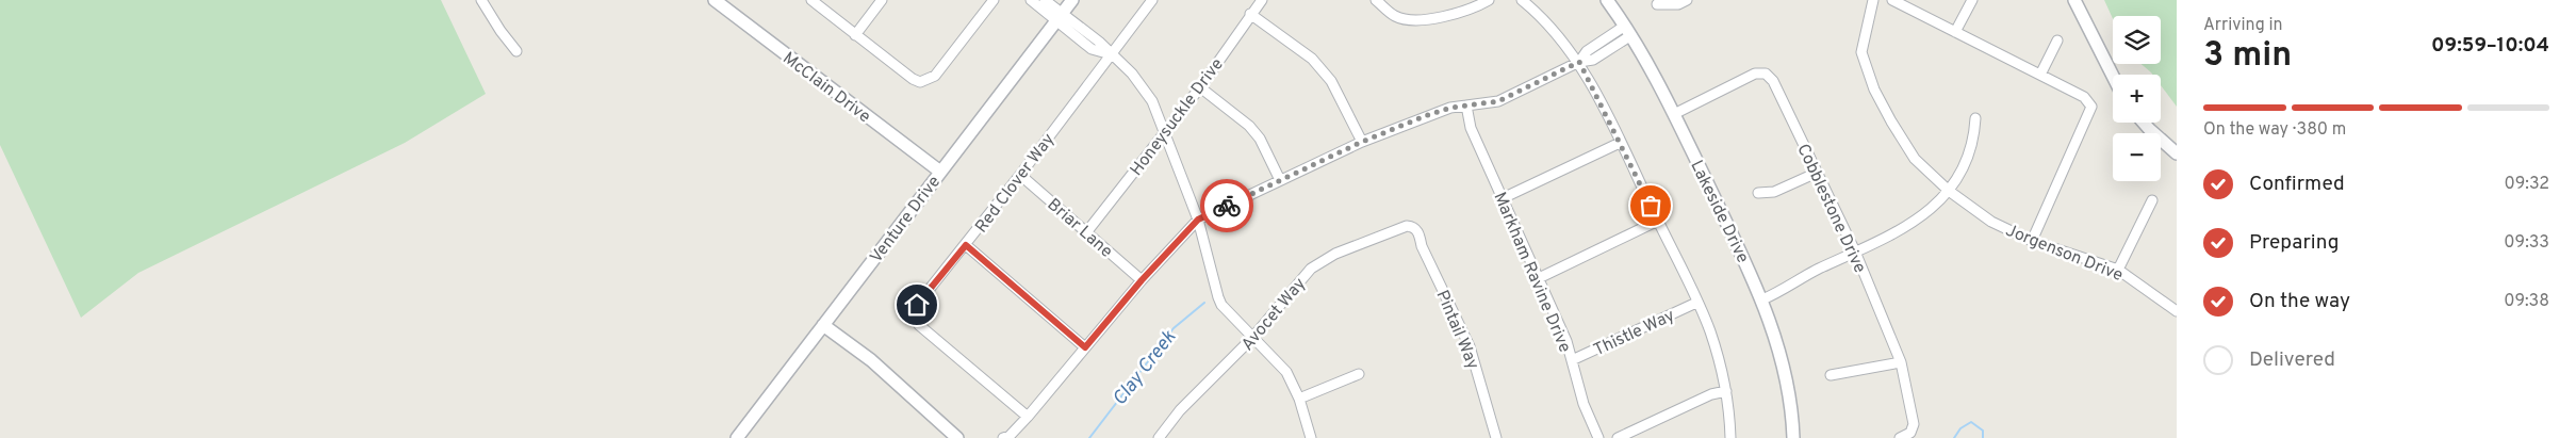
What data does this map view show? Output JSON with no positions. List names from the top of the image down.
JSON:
{
  "streets": {
    "street": [
      "McClain Drive",
      "Honeysuckle Drive",
      "Red Clover Way",
      "Cobblestone Drive",
      "Lakeside Drive",
      "Venture Drive",
      "Briar Lane",
      "Jorgenson Drive",
      "Markham Ravine Drive",
      "Avocet Way",
      "Pintail Way",
      "Thistle Way"
    ]
  },
  "crossings": [
    ["McClain Drive", "Venture Drive"],
    ["Honeysuckle Drive", "Briar Lane"],
    ["Red Clover Way", "Briar Lane"],
    ["Cobblestone Drive", "Lakeside Drive"],
    ["Markham Ravine Drive", "Thistle Way"],
    ["Avocet Way", "Pintail Way"]
  ],
  "water": ["Clay Creek"],
  "page": {
    "heading": ["3 min", "Arriving in", "09:59–10:04"],
    "map_buttons": ["+", "−"],
    "bar": "On the way · 380 m",
    "list": [
      ["Confirmed", "09:32"],
      ["Preparing", "09:33"],
      ["On the way", "09:38"],
      "Delivered"
    ]
  }
}
